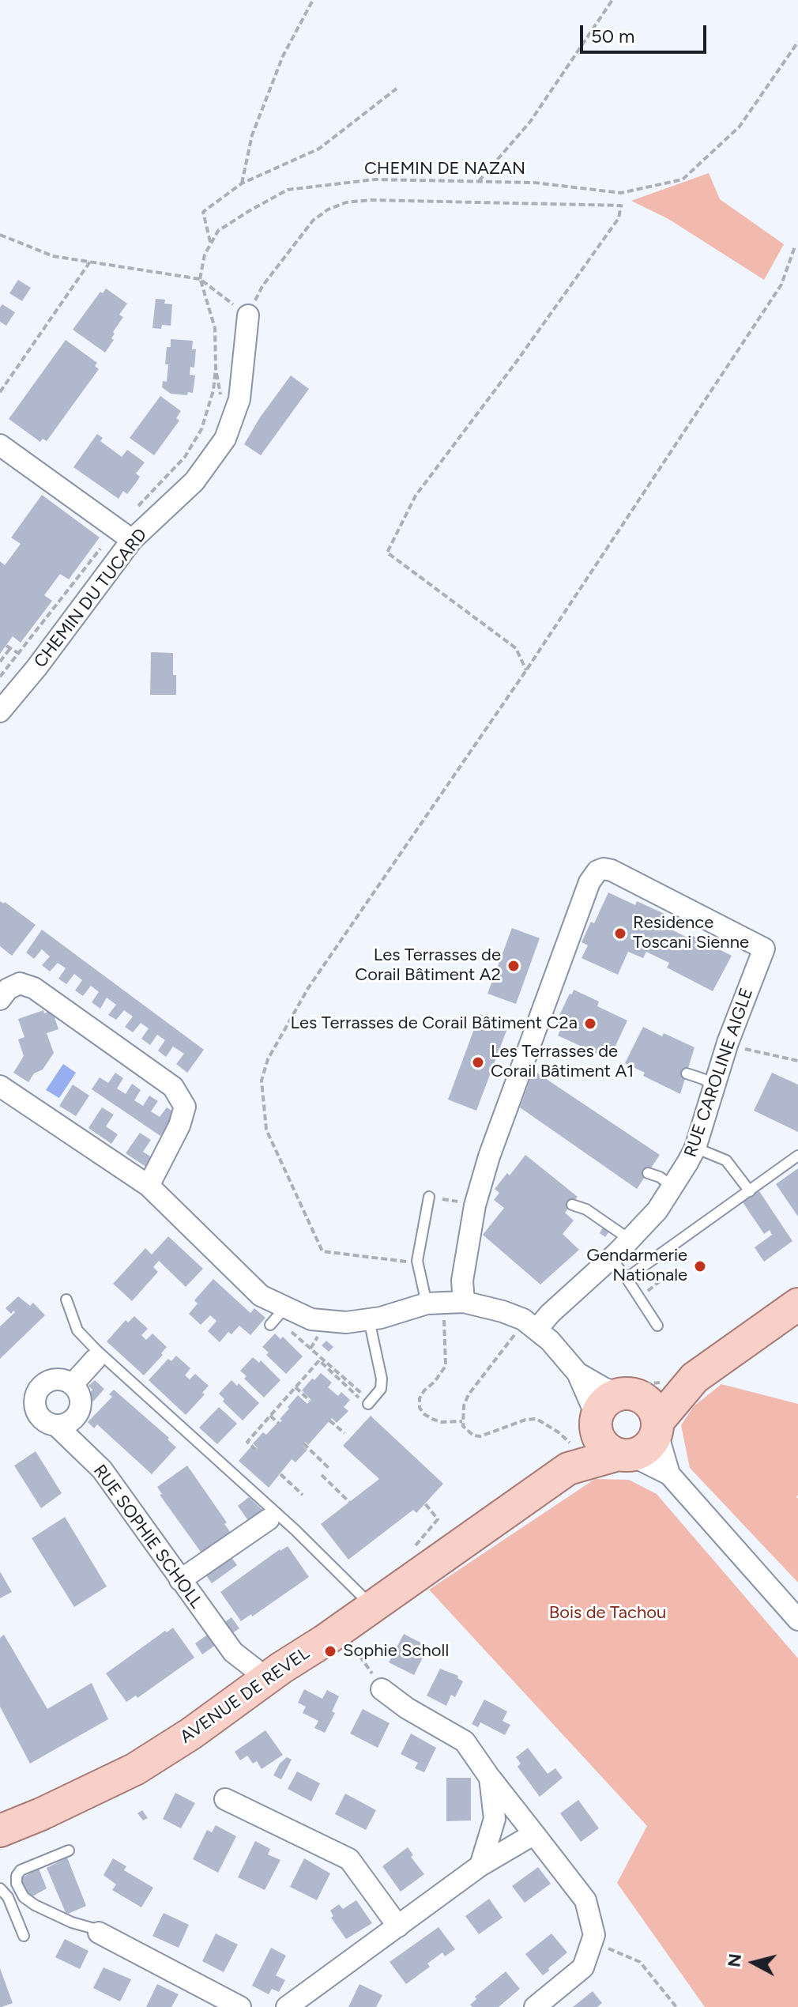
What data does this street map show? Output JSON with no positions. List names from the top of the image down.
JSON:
{
  "streets": {
    "main road": ["AVENUE DE REVEL"],
    "street": ["CHEMIN DU TUCARD", "RUE CAROLINE AIGLE", "RUE SOPHIE SCHOLL"],
    "path": ["CHEMIN DE NAZAN"]
  },
  "crossings": [
    ["RUE SOPHIE SCHOLL", "AVENUE DE REVEL"]
  ],
  "parks": ["Bois de Tachou"],
  "places": [
    "Residence Toscani Sienne",
    "Les Terrasses de Corail Bâtiment A2",
    "Les Terrasses de Corail Bâtiment C2a",
    "Les Terrasses de Corail Bâtiment A1",
    "Gendarmerie Nationale",
    "Sophie Scholl"
  ],
  "scale_bar": "50 m",
  "north": "left"
}
